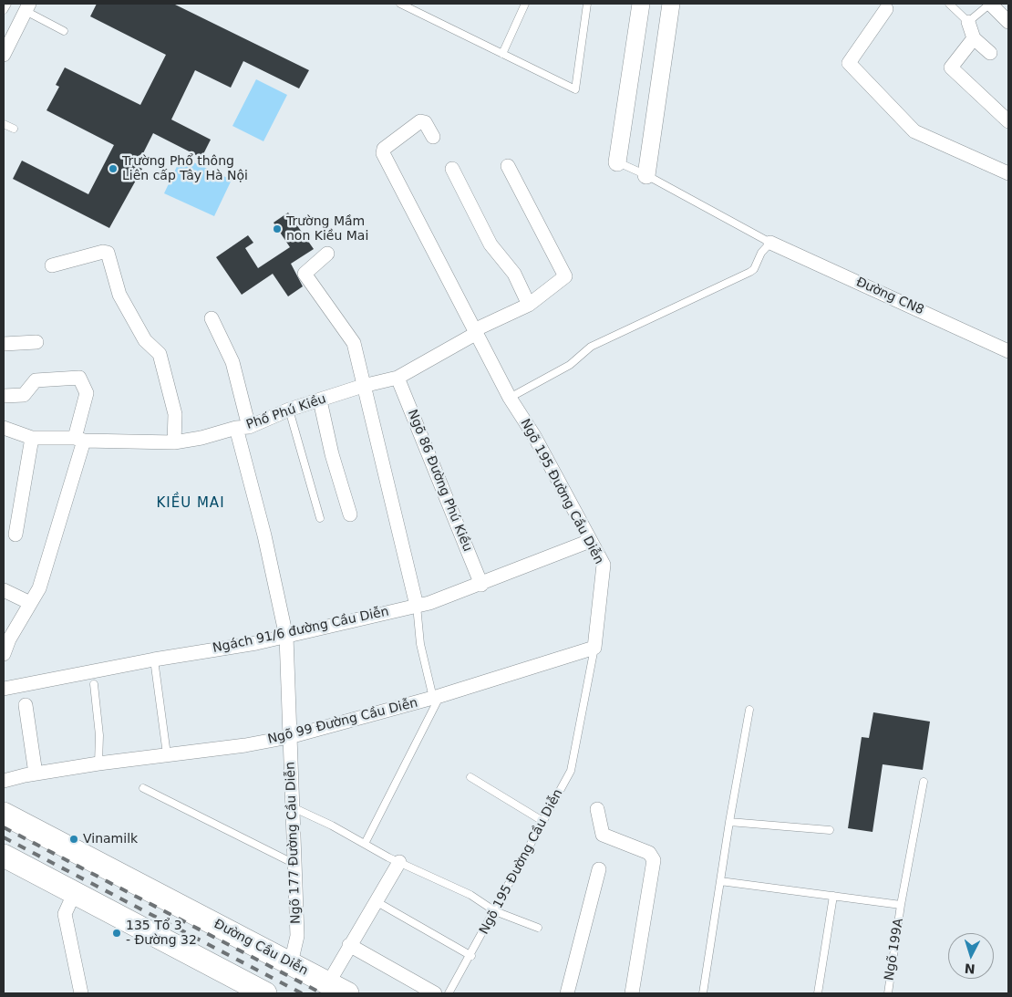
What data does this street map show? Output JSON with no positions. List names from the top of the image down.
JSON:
{
  "streets": {
    "highway": ["Đường Cầu Diễn"],
    "street": [
      "Đường CN8",
      "Phố Phú Kiều",
      "Ngõ 86 Đường Phú Kiều",
      "Ngõ 195 Đường Cầu Diễn",
      "Ngách 91/6 đường Cầu Diễn",
      "Ngõ 99 Đường Cầu Diễn",
      "Ngõ 177 Đường Cầu Diễn"
    ],
    "lane": ["Ngõ 199A"]
  },
  "crossings": [
    ["Phố Phú Kiều", "Ngõ 86 Đường Phú Kiều"],
    ["Phố Phú Kiều", "Ngõ 195 Đường Cầu Diễn"],
    ["Phố Phú Kiều", "Ngõ 177 Đường Cầu Diễn"],
    ["Ngõ 86 Đường Phú Kiều", "Ngách 91/6 đường Cầu Diễn"],
    ["Ngõ 195 Đường Cầu Diễn", "Ngách 91/6 đường Cầu Diễn"],
    ["Ngõ 195 Đường Cầu Diễn", "Ngõ 99 Đường Cầu Diễn"],
    ["Ngách 91/6 đường Cầu Diễn", "Ngõ 177 Đường Cầu Diễn"],
    ["Ngõ 99 Đường Cầu Diễn", "Ngõ 177 Đường Cầu Diễn"],
    ["Ngõ 177 Đường Cầu Diễn", "Đường Cầu Diễn"]
  ],
  "districts": ["KIỀU MAI"],
  "places": [
    "Trường Phổ thông Liên cấp Tây Hà Nội",
    "Trường Mầm non Kiều Mai",
    "Vinamilk",
    "135 Tổ 3 - Đường 32"
  ],
  "north": "bottom"
}
